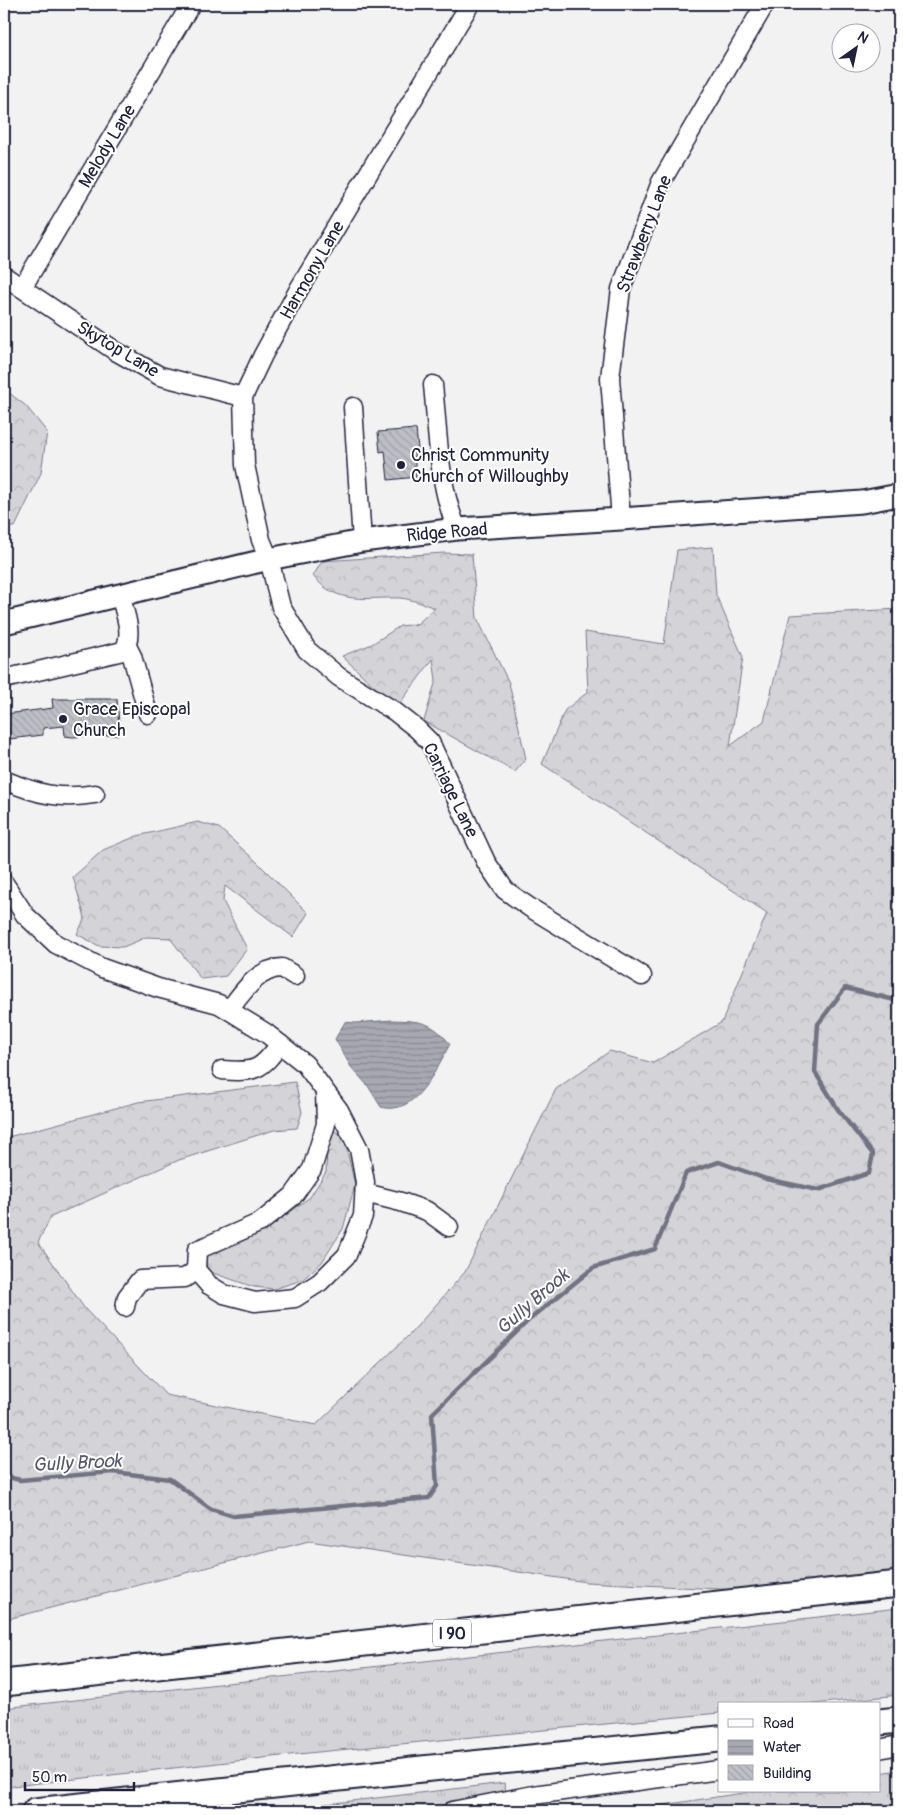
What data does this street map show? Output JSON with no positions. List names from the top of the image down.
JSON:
{
  "streets": {
    "highway": ["I 90"],
    "main road": ["Ridge Road"],
    "street": [
      "Melody Lane",
      "Strawberry Lane",
      "Harmony Lane",
      "Skytop Lane",
      "Carriage Lane"
    ]
  },
  "crossings": [
    ["Melody Lane", "Skytop Lane"],
    ["Strawberry Lane", "Ridge Road"],
    ["Harmony Lane", "Skytop Lane"],
    ["Harmony Lane", "Ridge Road"],
    ["Harmony Lane", "Carriage Lane"],
    ["Ridge Road", "Carriage Lane"]
  ],
  "water": ["Gully Brook"],
  "places": ["Christ Community Church of Willoughby", "Grace Episcopal Church"],
  "legend": ["Road", "Water", "Building"],
  "scale_bar": "50 m",
  "north": "top right"
}
